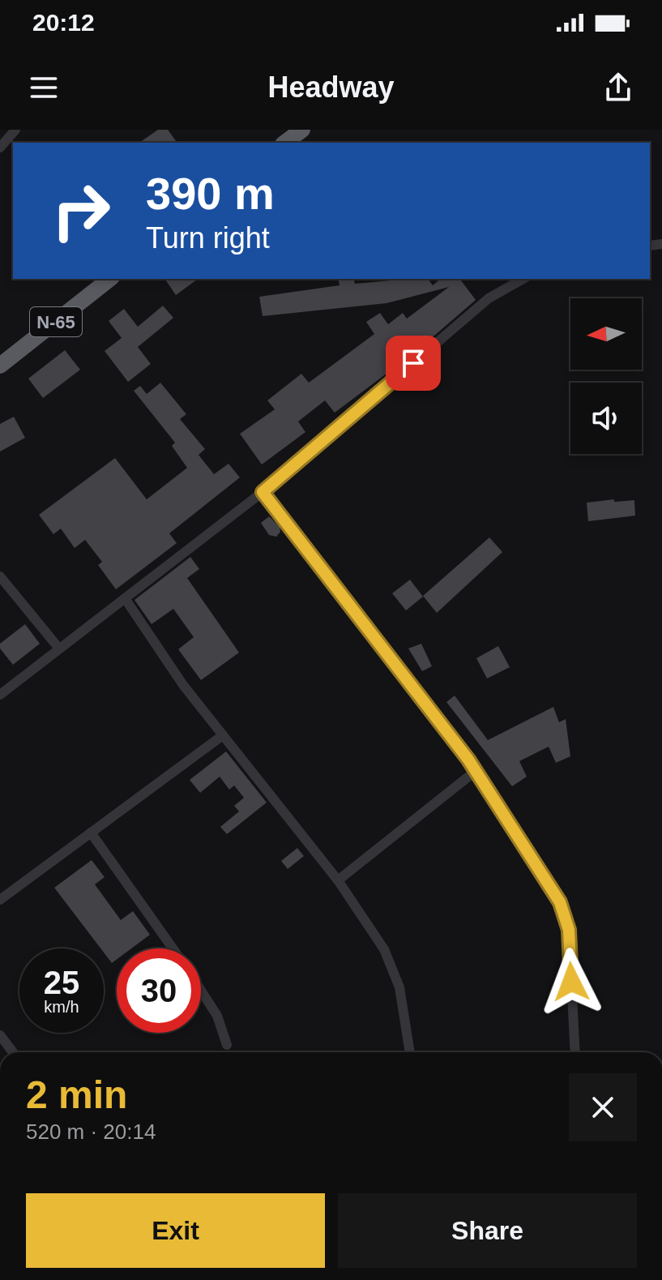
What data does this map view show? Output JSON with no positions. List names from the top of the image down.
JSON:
{
  "streets": {
    "highway": ["N-65"]
  },
  "north": "left",
  "page": {
    "status": "20:12",
    "header": "Headway",
    "turn": ["390 m", "Turn right"],
    "speed": "25 km/h",
    "limit": "30",
    "heading": ["2 min", "520 m · 20:14"],
    "buttons": ["Exit", "Share"]
  }
}
